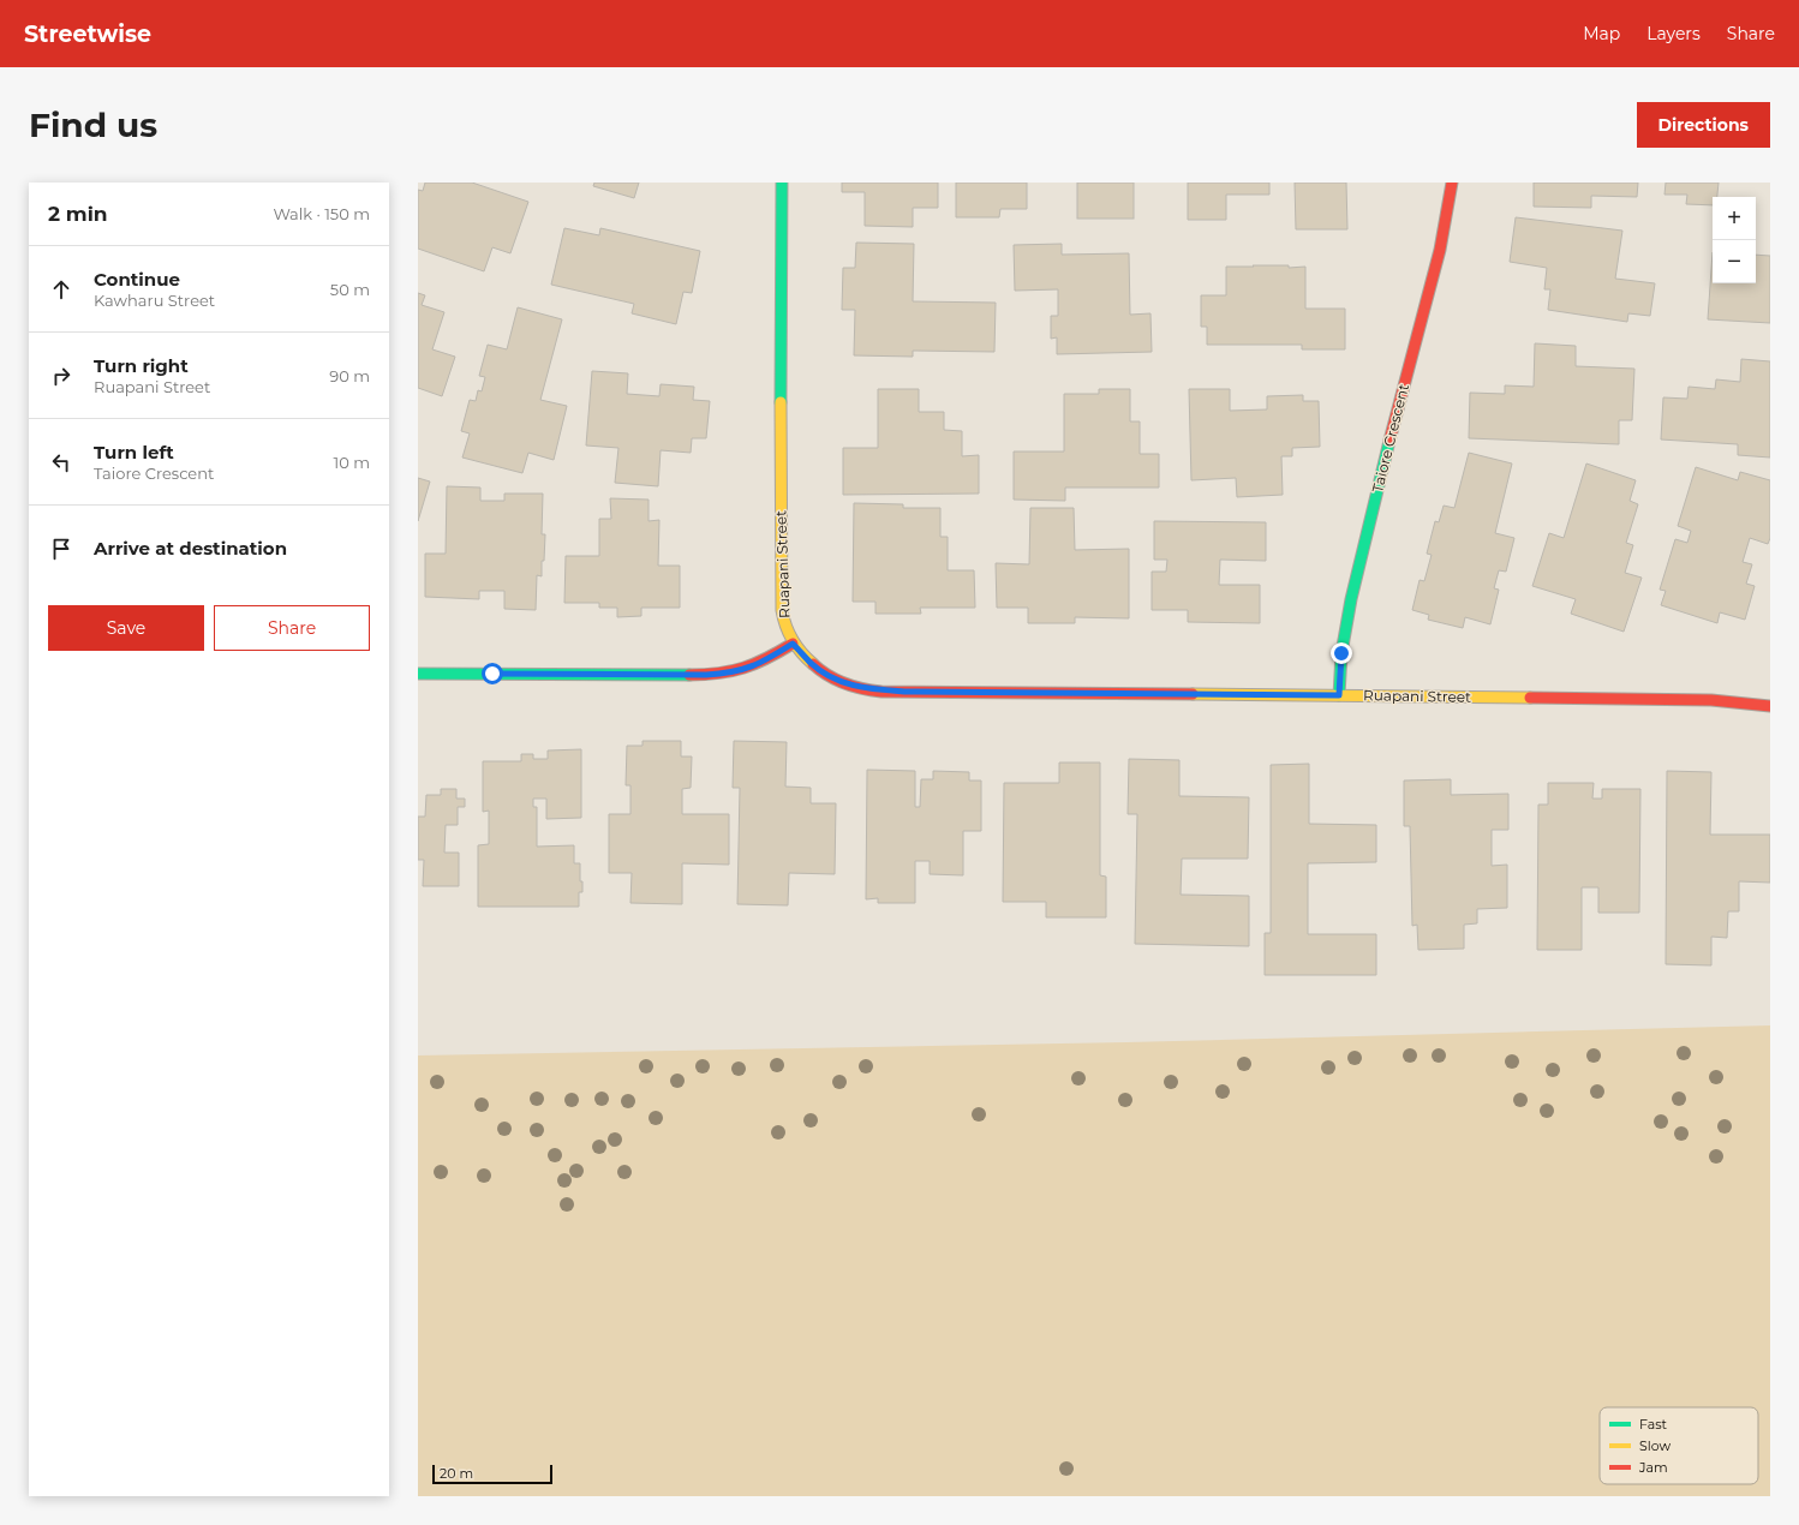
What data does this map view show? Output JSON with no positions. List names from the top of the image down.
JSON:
{
  "streets": {
    "street": ["Taiore Crescent", "Ruapani Street"]
  },
  "crossings": [
    ["Taiore Crescent", "Ruapani Street"]
  ],
  "legend": ["Fast", "Slow", "Jam"],
  "scale_bar": "20 m",
  "page": {
    "header": "Streetwise",
    "nav": ["Map", "Layers", "Share"],
    "buttons": [
      "Directions",
      ["Save", "Share"]
    ],
    "title": "Find us",
    "heading": ["2 min", "Walk · 150 m"],
    "map_buttons": ["+", "−"],
    "list": [
      ["Continue", "Kawharu Street", "50 m"],
      ["Turn right", "Ruapani Street", "90 m"],
      ["Turn left", "Taiore Crescent", "10 m"],
      "Arrive at destination"
    ],
    "scale": "20 m"
  }
}
